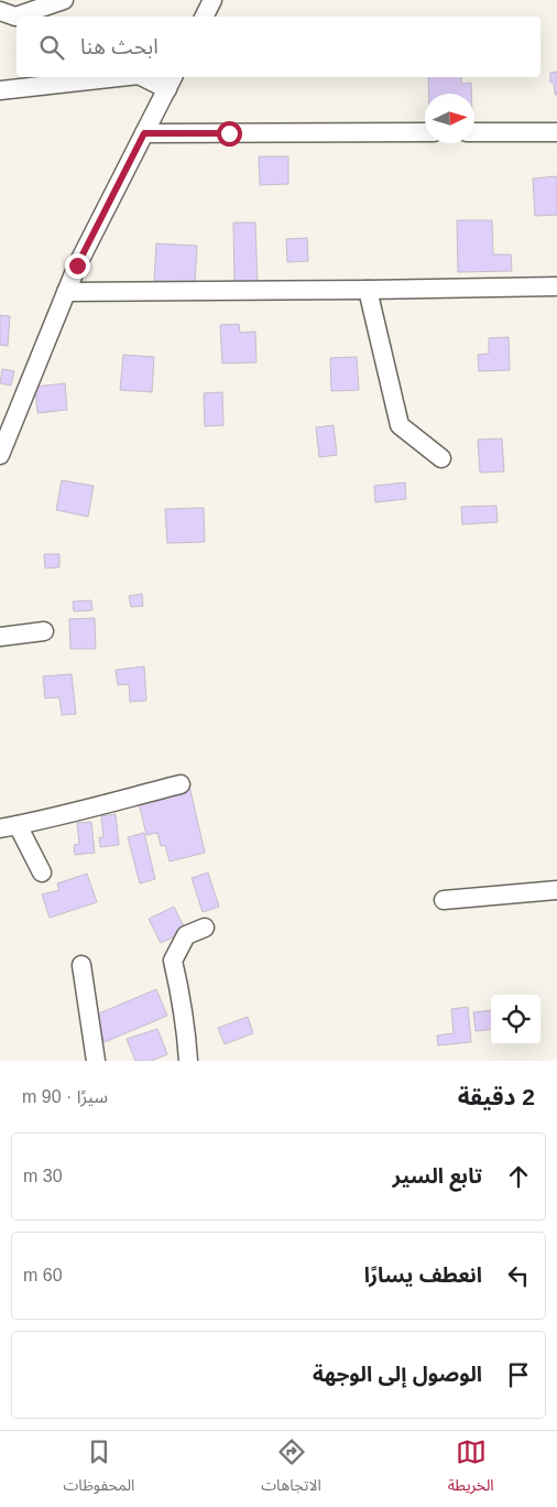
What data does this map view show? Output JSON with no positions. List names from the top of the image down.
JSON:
{
  "north": "right",
  "page": {
    "search": "ابحث هنا",
    "heading": ["2 دقيقة", "سيرًا · 90 m"],
    "list": [
      ["تابع السير", "30 m"],
      ["انعطف يسارًا", "60 m"],
      "الوصول إلى الوجهة"
    ],
    "nav": ["الخريطة", "الاتجاهات", "المحفوظات"]
  }
}
